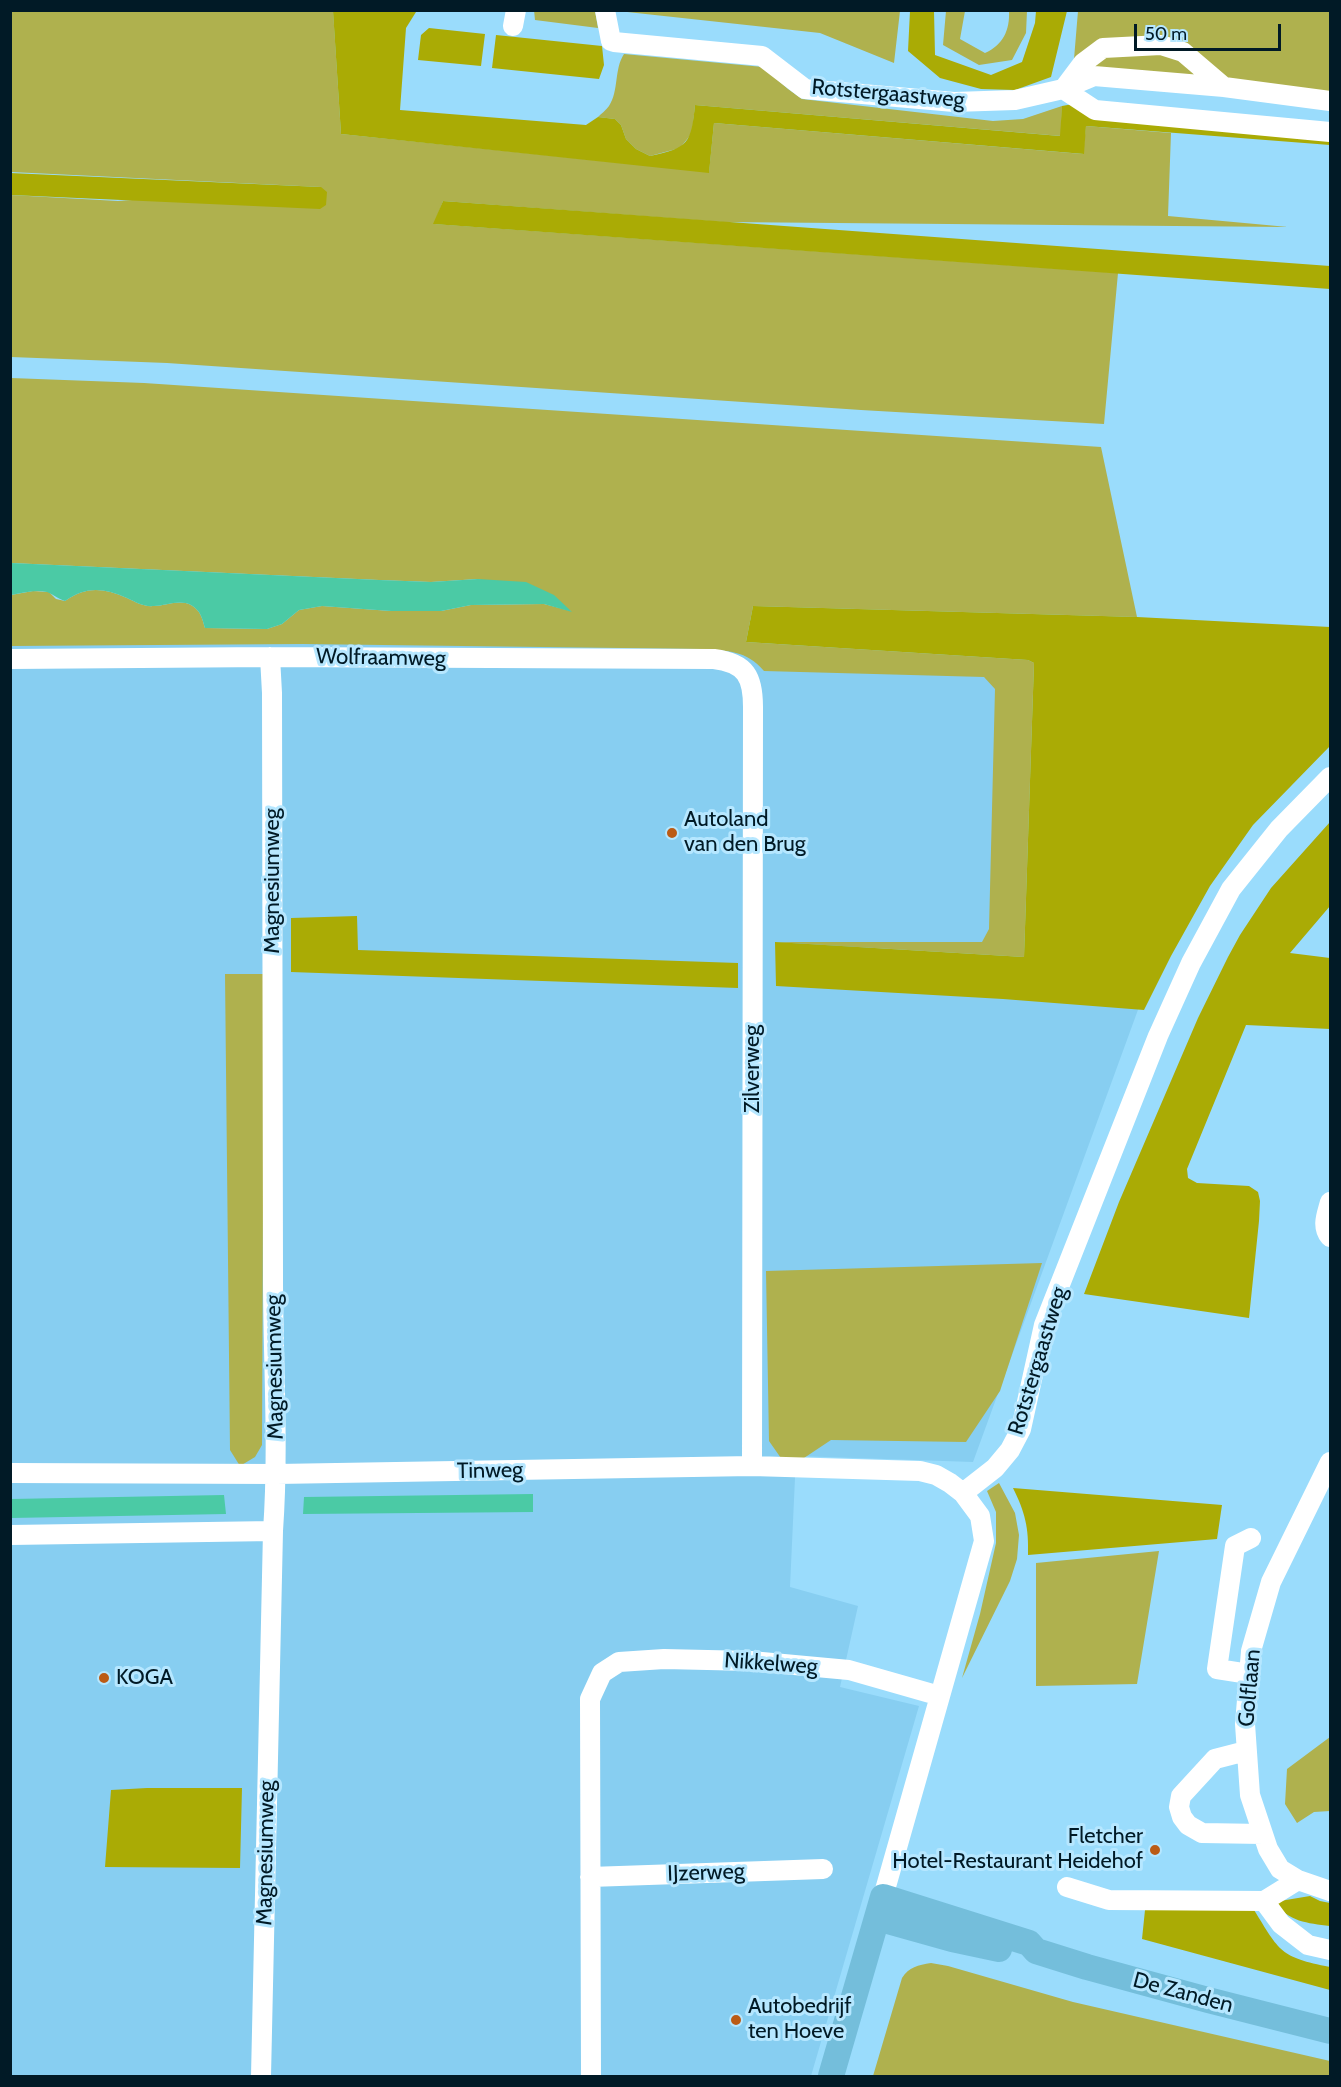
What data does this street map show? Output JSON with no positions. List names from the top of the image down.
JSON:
{
  "streets": {
    "main road": ["De Zanden"],
    "street": [
      "Rotstergaastweg",
      "Wolfraamweg",
      "Magnesiumweg",
      "Zilverweg",
      "Tinweg",
      "Nikkelweg",
      "Golflaan",
      "IJzerweg"
    ]
  },
  "crossings": [
    ["Rotstergaastweg", "Tinweg"],
    ["Wolfraamweg", "Magnesiumweg"],
    ["Wolfraamweg", "Zilverweg"],
    ["Magnesiumweg", "Tinweg"],
    ["Zilverweg", "Tinweg"],
    ["Nikkelweg", "IJzerweg"]
  ],
  "places": [
    "Autoland van den Brug",
    "KOGA",
    "Fletcher Hotel-Restaurant Heidehof",
    "Autobedrijf ten Hoeve"
  ],
  "scale_bar": "50 m"
}
